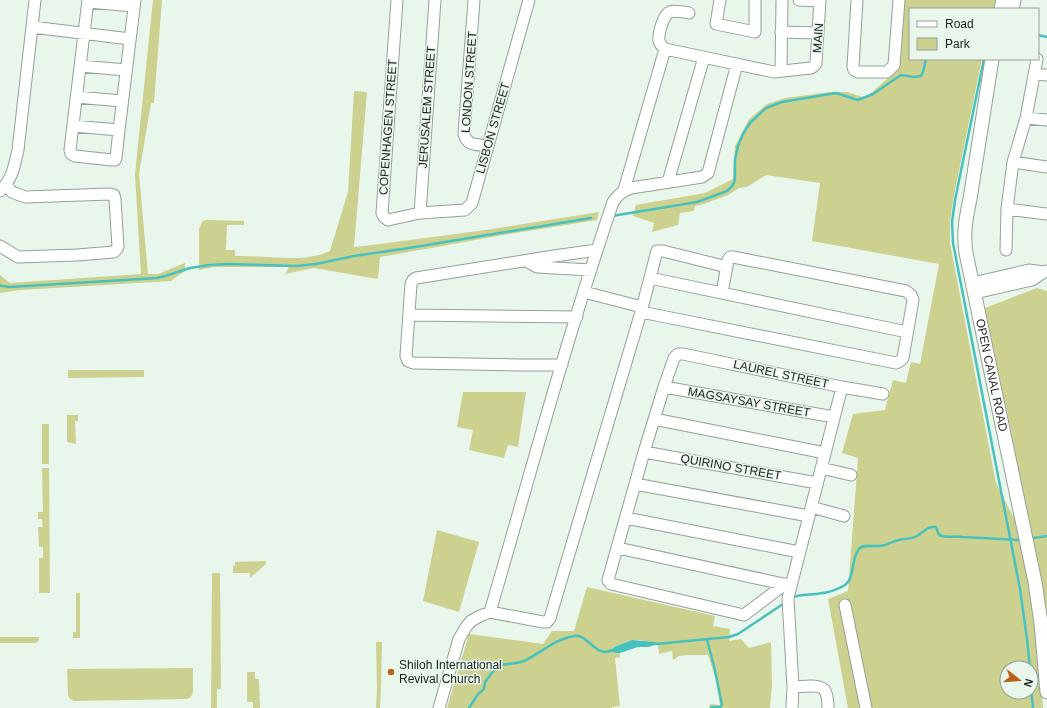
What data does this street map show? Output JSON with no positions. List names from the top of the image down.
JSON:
{
  "streets": {
    "main road": ["OPEN CANAL ROAD"],
    "street": [
      "MAIN",
      "LONDON STREET",
      "JERUSALEM STREET",
      "COPENHAGEN STREET",
      "LISBON STREET",
      "LAUREL STREET",
      "MAGSAYSAY STREET",
      "QUIRINO STREET"
    ]
  },
  "crossings": [
    ["LONDON STREET", "LISBON STREET"],
    ["JERUSALEM STREET", "COPENHAGEN STREET"],
    ["JERUSALEM STREET", "LISBON STREET"],
    ["COPENHAGEN STREET", "LISBON STREET"],
    ["LAUREL STREET", "MAGSAYSAY STREET"]
  ],
  "places": ["Shiloh International Revival Church"],
  "legend": ["Road", "Park"],
  "north": "right"
}
